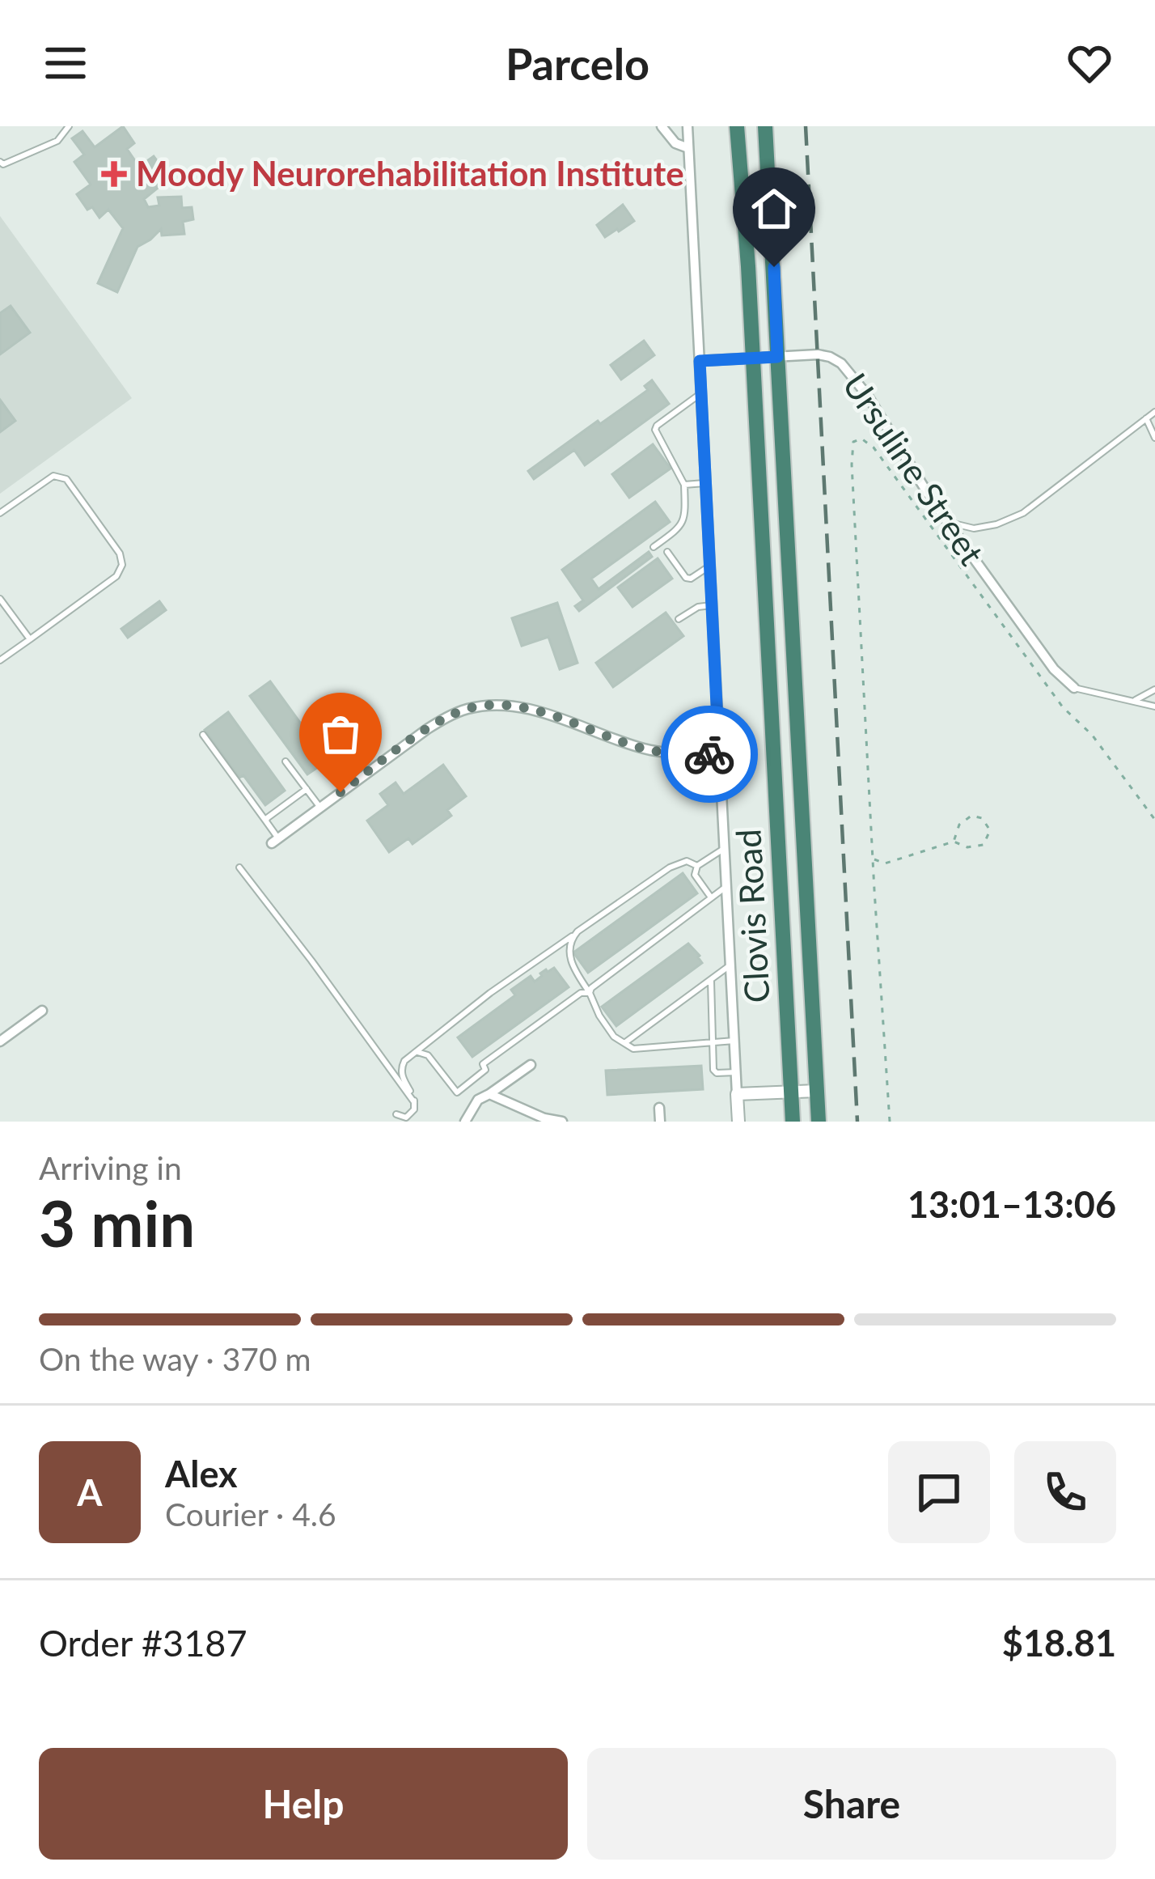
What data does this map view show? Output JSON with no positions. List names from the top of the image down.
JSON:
{
  "streets": {
    "highway": ["Clovis Road"],
    "street": ["Ursuline Street"]
  },
  "crossings": [
    ["Ursuline Street", "Clovis Road"]
  ],
  "places": {
    "health": ["Moody Neurorehabilitation Institute"]
  },
  "page": {
    "header": "Parcelo",
    "heading": ["3 min", "Arriving in", "13:01–13:06"],
    "panel": [
      "Alex",
      "Courier · 4.6",
      "Order #3187",
      "$18.81"
    ],
    "bar": "On the way · 370 m",
    "round": "A",
    "buttons": ["Help", "Share"]
  }
}
